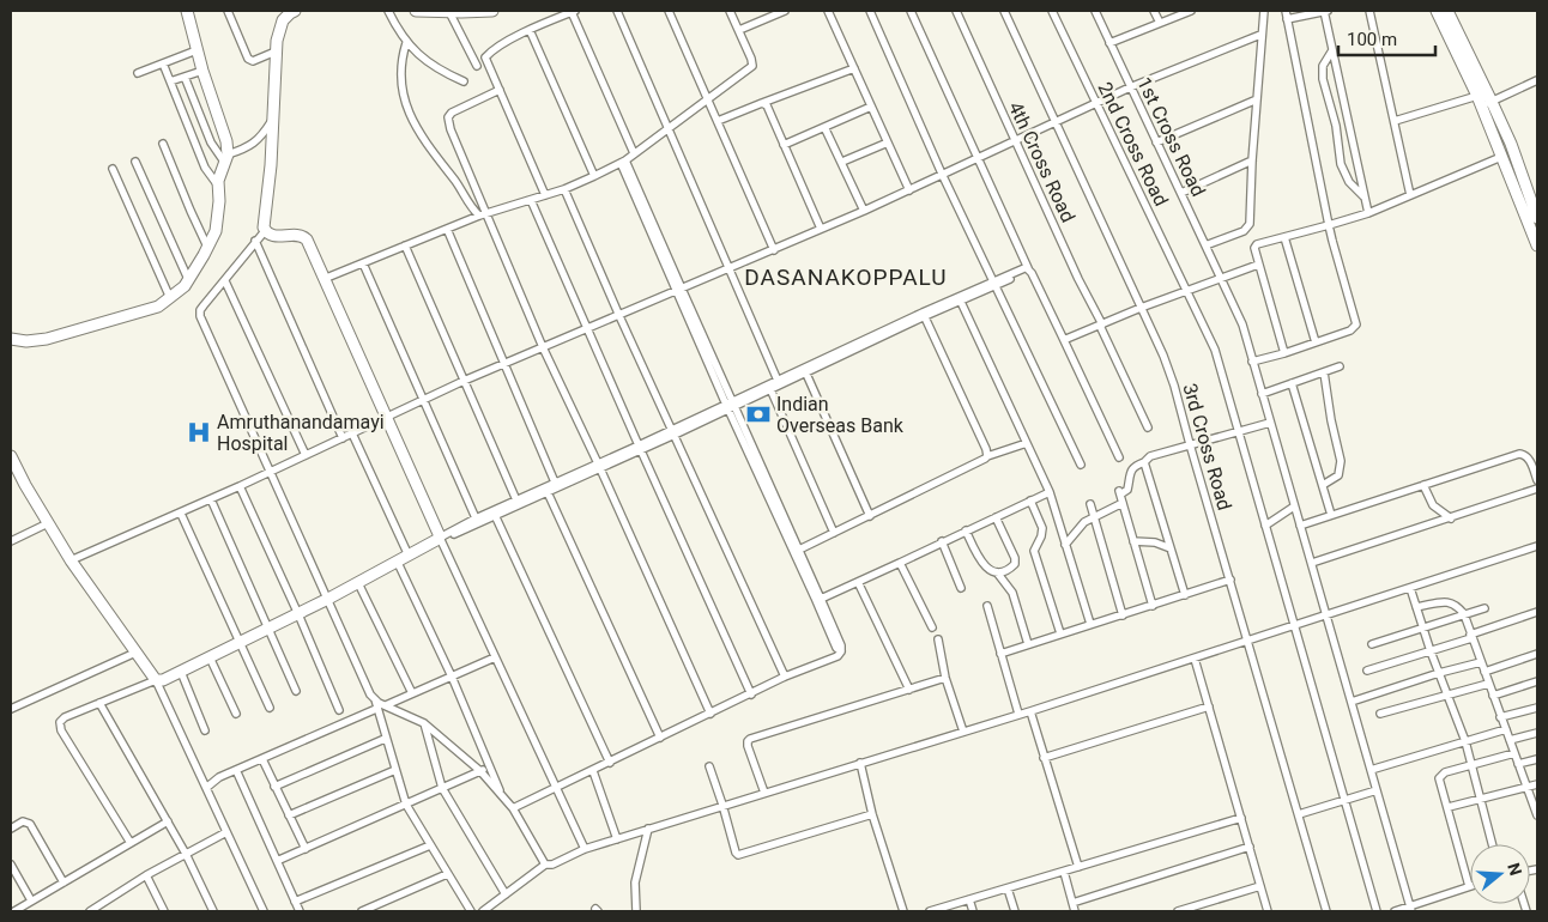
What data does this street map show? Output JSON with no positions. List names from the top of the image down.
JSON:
{
  "streets": {
    "street": [
      "1st Cross Road",
      "2nd Cross Road",
      "4th Cross Road",
      "3rd Cross Road"
    ]
  },
  "districts": ["DASANAKOPPALU"],
  "places": {
    "bank": ["Indian Overseas Bank"],
    "hospital": ["Amruthanandamayi Hospital"]
  },
  "scale_bar": "100 m",
  "north": "right"
}
